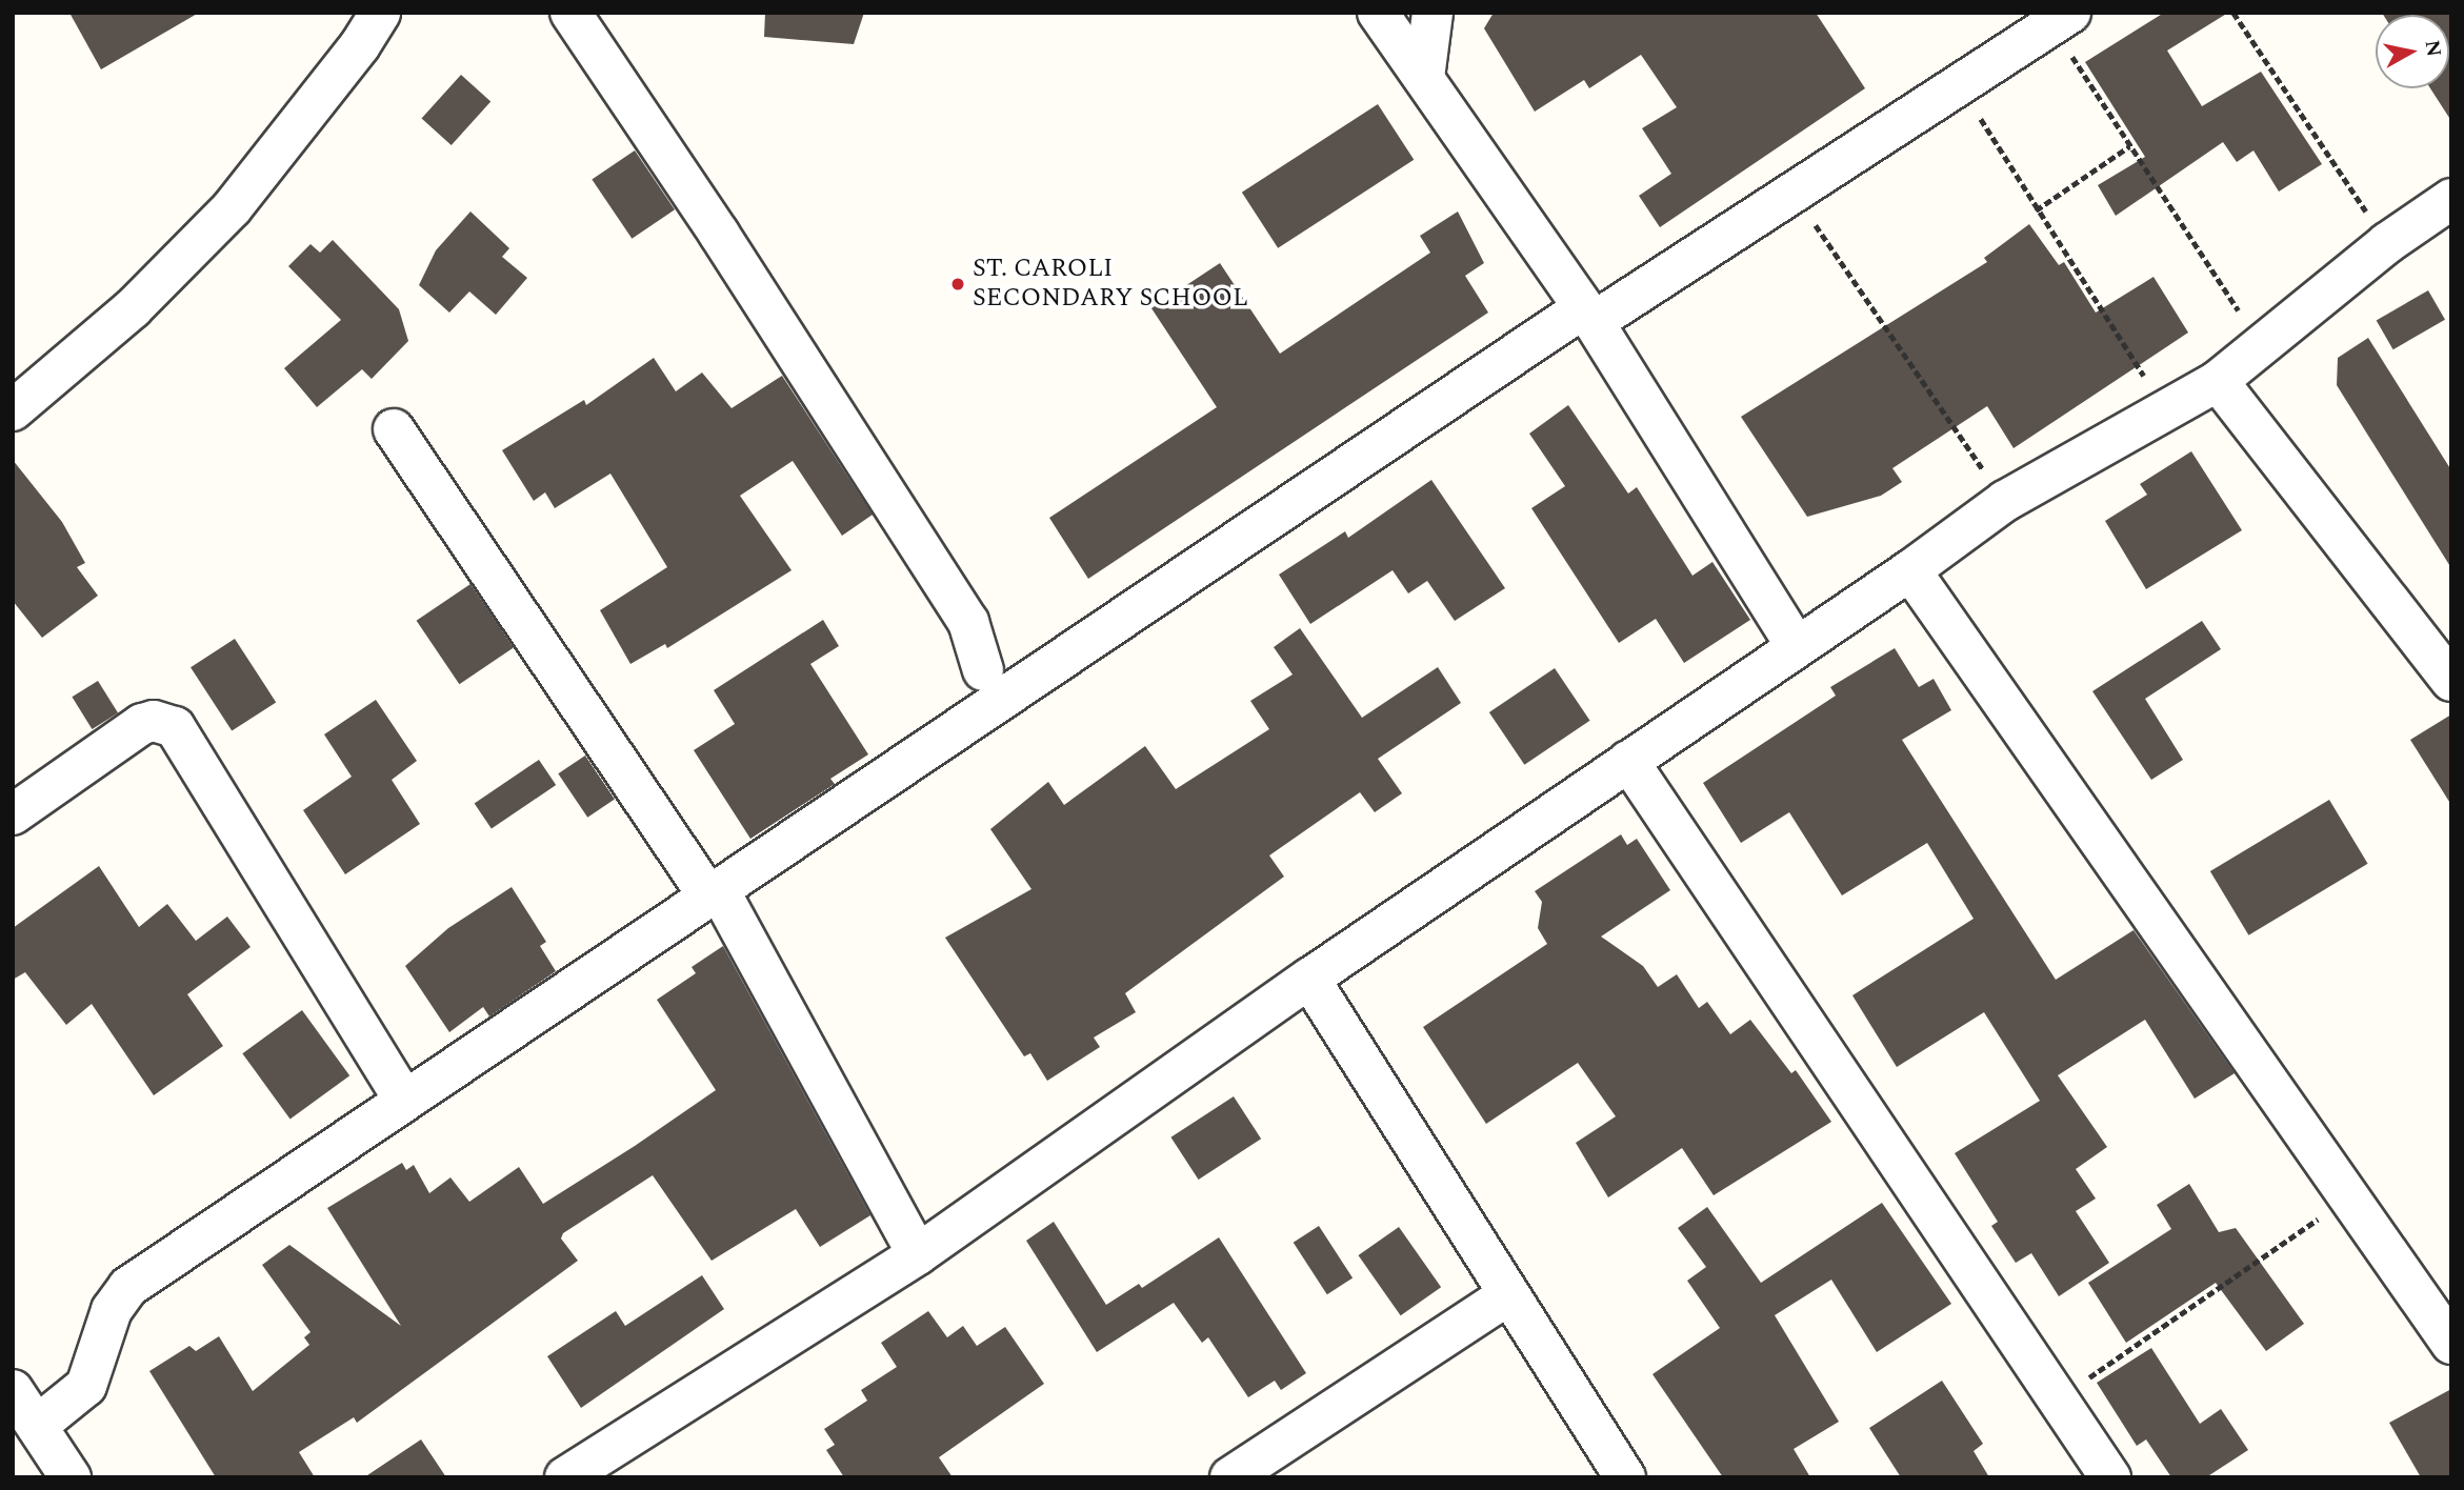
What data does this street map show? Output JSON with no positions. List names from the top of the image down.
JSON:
{
  "places": ["ST. CAROLI SECONDARY SCHOOL"],
  "north": "right"
}
